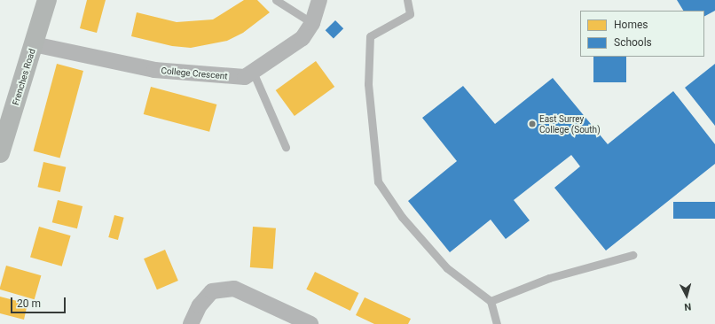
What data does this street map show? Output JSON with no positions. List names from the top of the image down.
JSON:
{
  "streets": {
    "street": ["College Crescent", "Frenches Road"]
  },
  "crossings": [
    ["College Crescent", "Frenches Road"]
  ],
  "places": ["East Surrey College (South)"],
  "legend": ["Homes", "Schools"],
  "scale_bar": "20 m",
  "north": "bottom"
}
